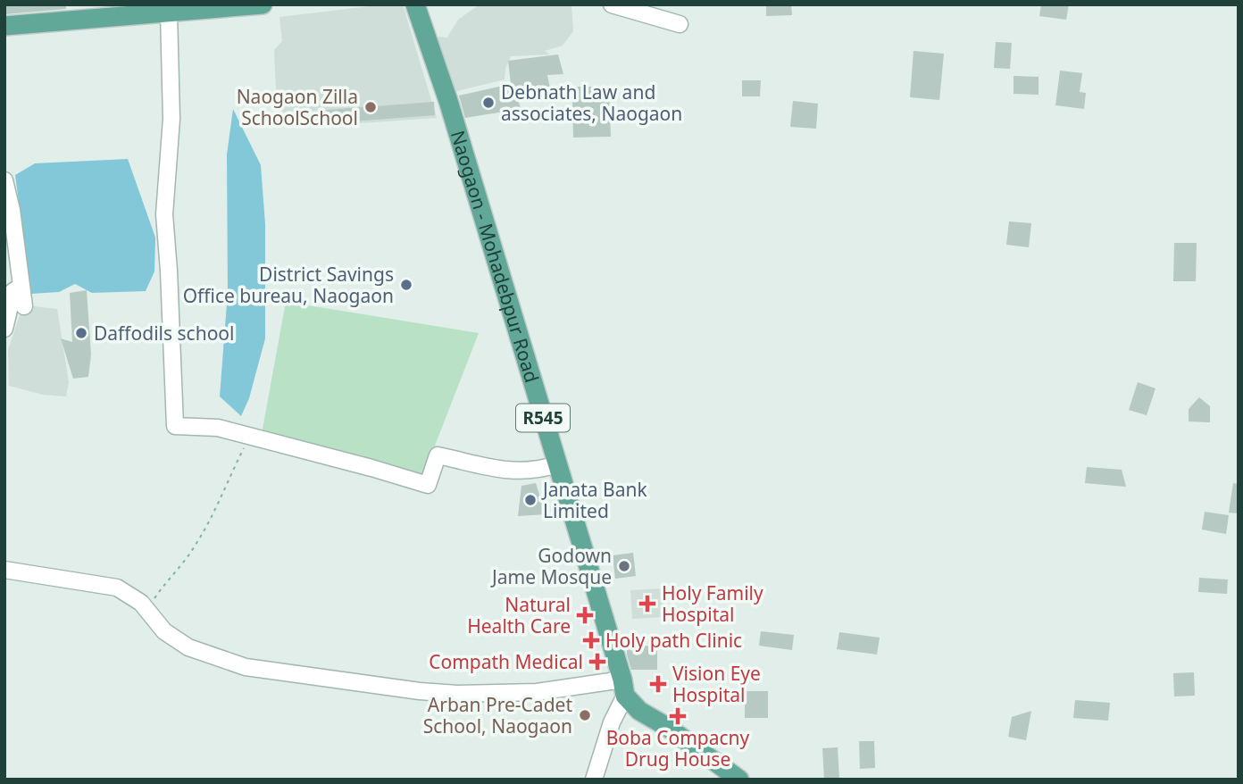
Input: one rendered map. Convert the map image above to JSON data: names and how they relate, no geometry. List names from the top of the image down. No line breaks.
{"streets":{"main road":["Naogaon - Mohadebpur Road","R545"]},"places":{"other":["Debnath Law and associates, Naogaon","Naogaon Zilla SchoolSchool","District Savings Office bureau, Naogaon","Daffodils school","Janata Bank Limited","Godown Jame Mosque","Arban Pre-Cadet School, Naogaon"],"health":["Holy Family Hospital","Natural Health Care","Holy path Clinic","Compath Medical","Vision Eye Hospital","Boba Compacny Drug House"]}}
